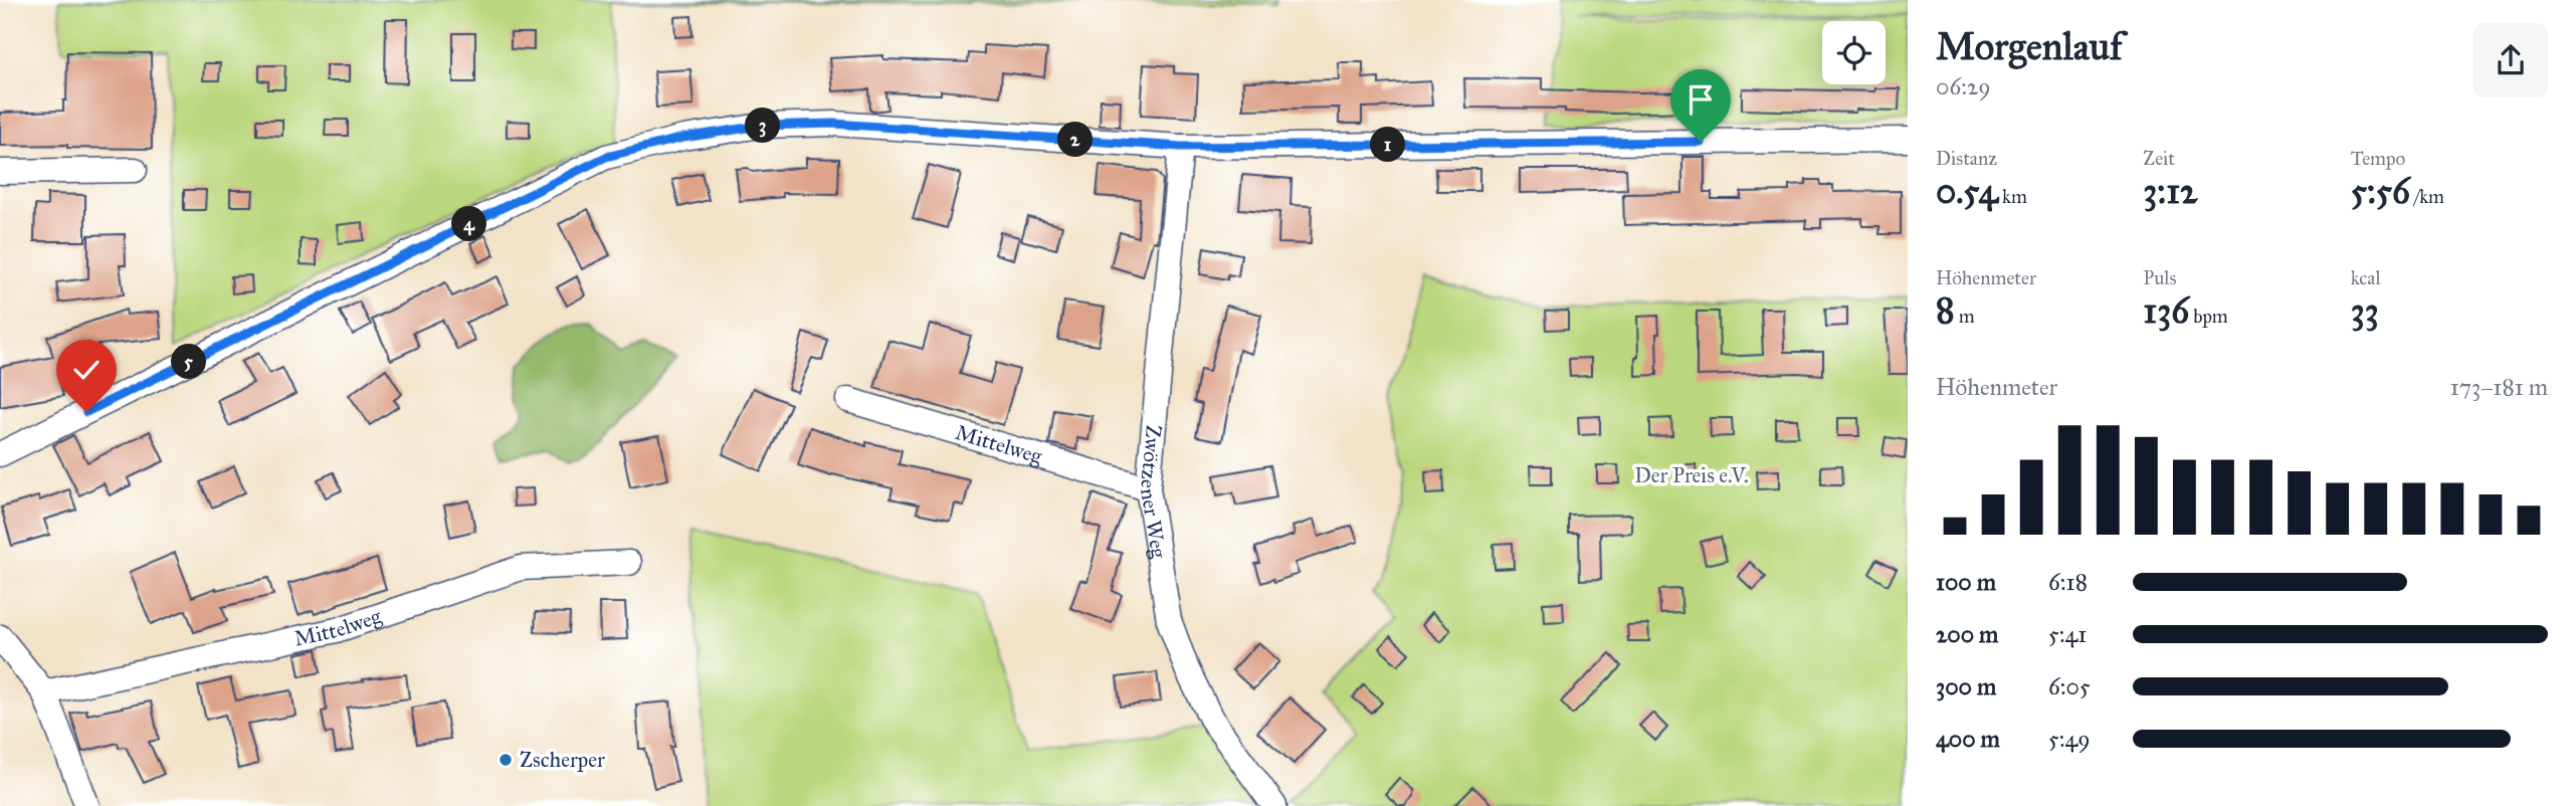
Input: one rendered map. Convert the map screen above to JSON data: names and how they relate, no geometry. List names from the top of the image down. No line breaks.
{"streets":{"street":["Mittelweg","Zwötzener Weg"]},"crossings":[["Mittelweg","Zwötzener Weg"]],"parks":["Der Preis e.V."],"places":["Zscherper"],"page":{"heading":["Morgenlauf","06:29"],"pins":["3","2","1","4","5"],"stats":[["Distanz","0.54 km"],["Zeit","3:12"],["Tempo","5:56 /km"],["Höhenmeter","8 m"],["Puls","136 bpm"],["kcal","33"]],"chart":["Höhenmeter","173–181 m"],"list":[{"name":"100 m","note":"6:18"},{"name":"200 m","note":"5:41"},{"name":"300 m","note":"6:05"},{"name":"400 m","note":"5:49"}]}}
